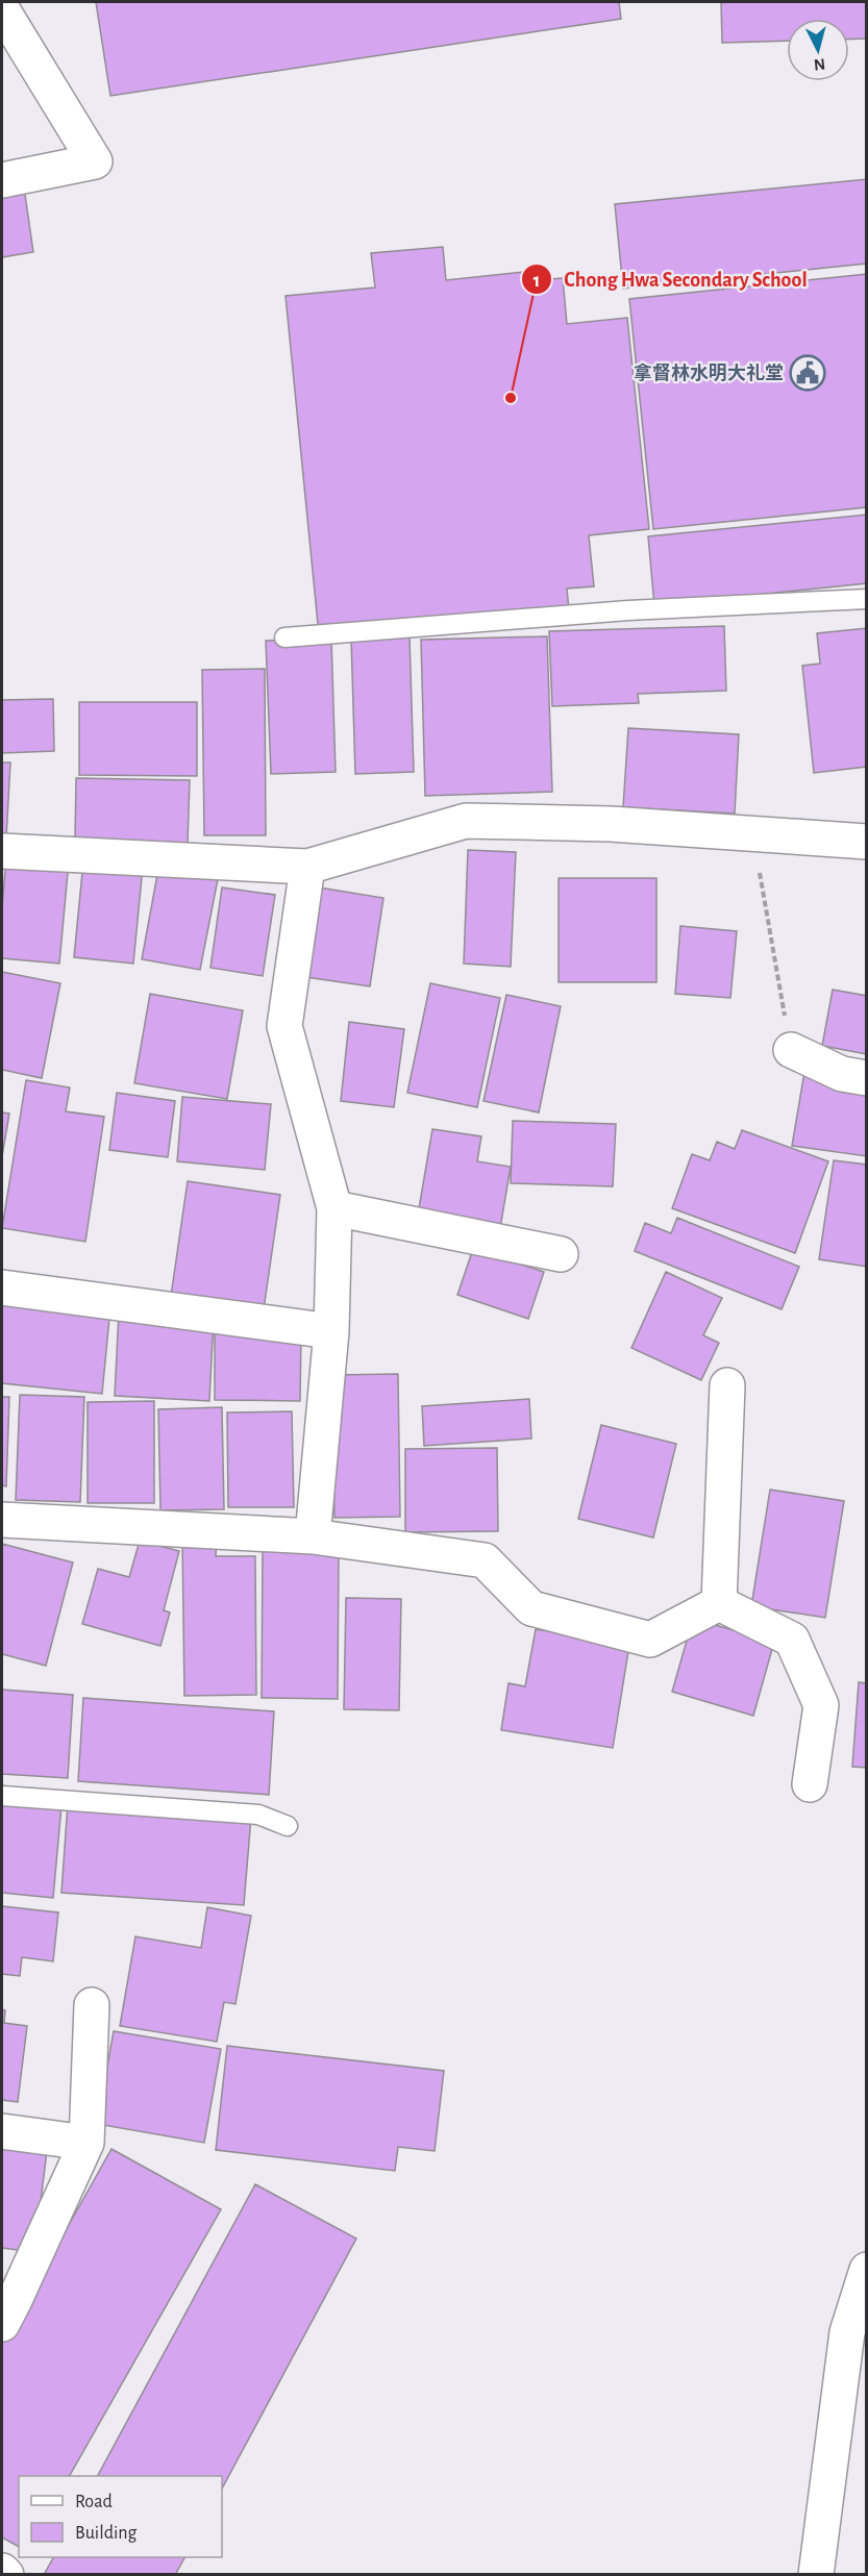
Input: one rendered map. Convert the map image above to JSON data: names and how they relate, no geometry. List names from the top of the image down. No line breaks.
{"places":{"public building":["拿督林水明大礼堂"],"other":["Chong Hwa Secondary School"]},"legend":["Road","Building"],"north":"bottom"}
